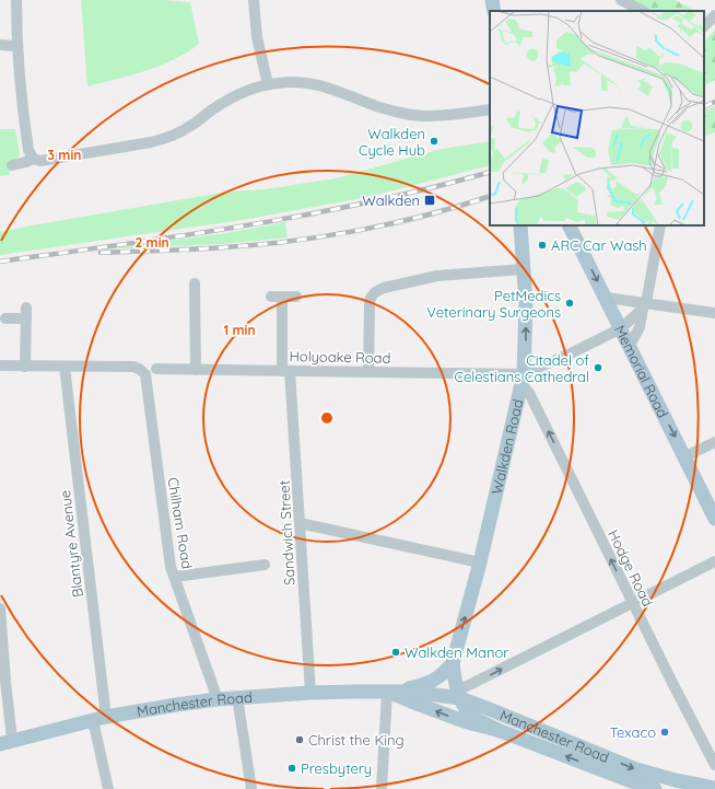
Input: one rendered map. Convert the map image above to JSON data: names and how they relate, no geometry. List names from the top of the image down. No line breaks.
{"streets":{"main road":["Memorial Road","Walkden Road","Manchester Road"],"street":["Holyoake Road","Chilham Road","Sandwich Street","Blantyre Avenue","Hodge Road"]},"crossings":[["Holyoake Road","Walkden Road"],["Holyoake Road","Sandwich Street"],["Holyoake Road","Hodge Road"],["Walkden Road","Hodge Road"],["Walkden Road","Manchester Road"],["Chilham Road","Blantyre Avenue"],["Chilham Road","Manchester Road"],["Sandwich Street","Manchester Road"],["Blantyre Avenue","Manchester Road"]],"one_way":["Memorial Road","Walkden Road","Hodge Road"],"places":{"other":["Walkden Cycle Hub","ARC Car Wash","PetMedics Veterinary Surgeons","Citadel of Celestians Cathedral","Walkden Manor","Texaco","Christ the King","Presbytery"],"transit":["Walkden"]},"rings":["3 min","2 min","1 min"]}
